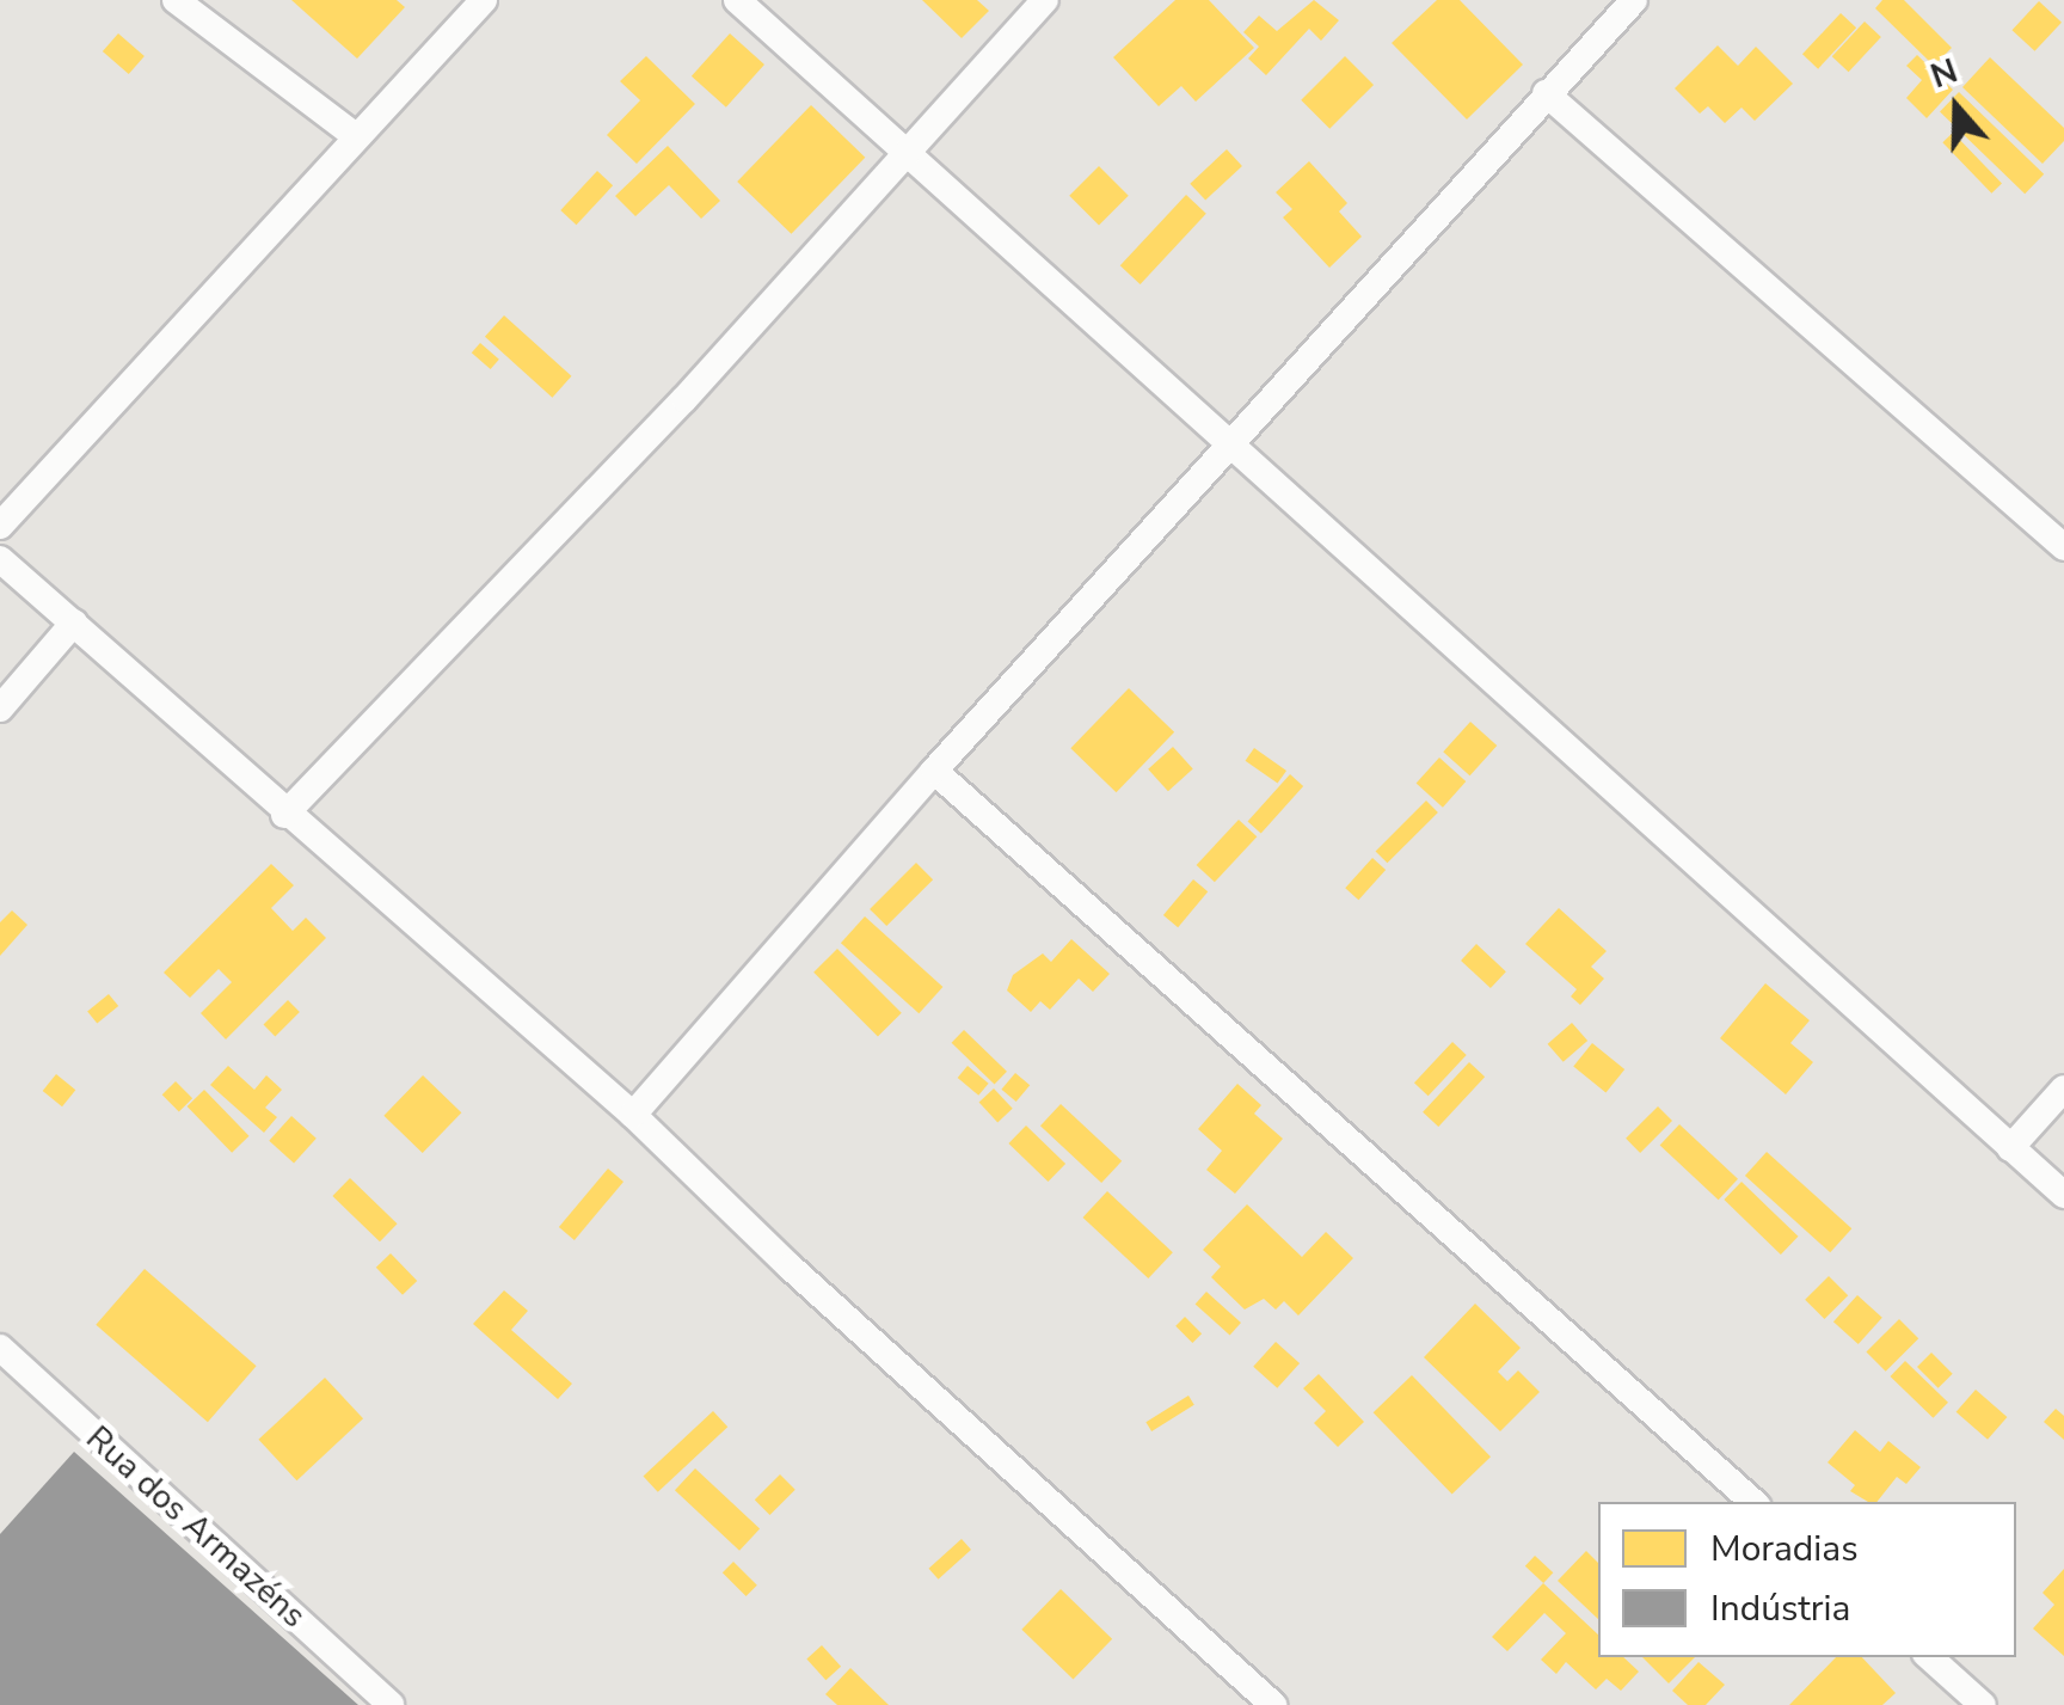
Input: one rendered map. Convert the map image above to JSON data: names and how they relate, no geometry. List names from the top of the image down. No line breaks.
{"streets":{"street":["Rua dos Armazéns"]},"legend":["Moradias","Indústria"],"north":"top"}
